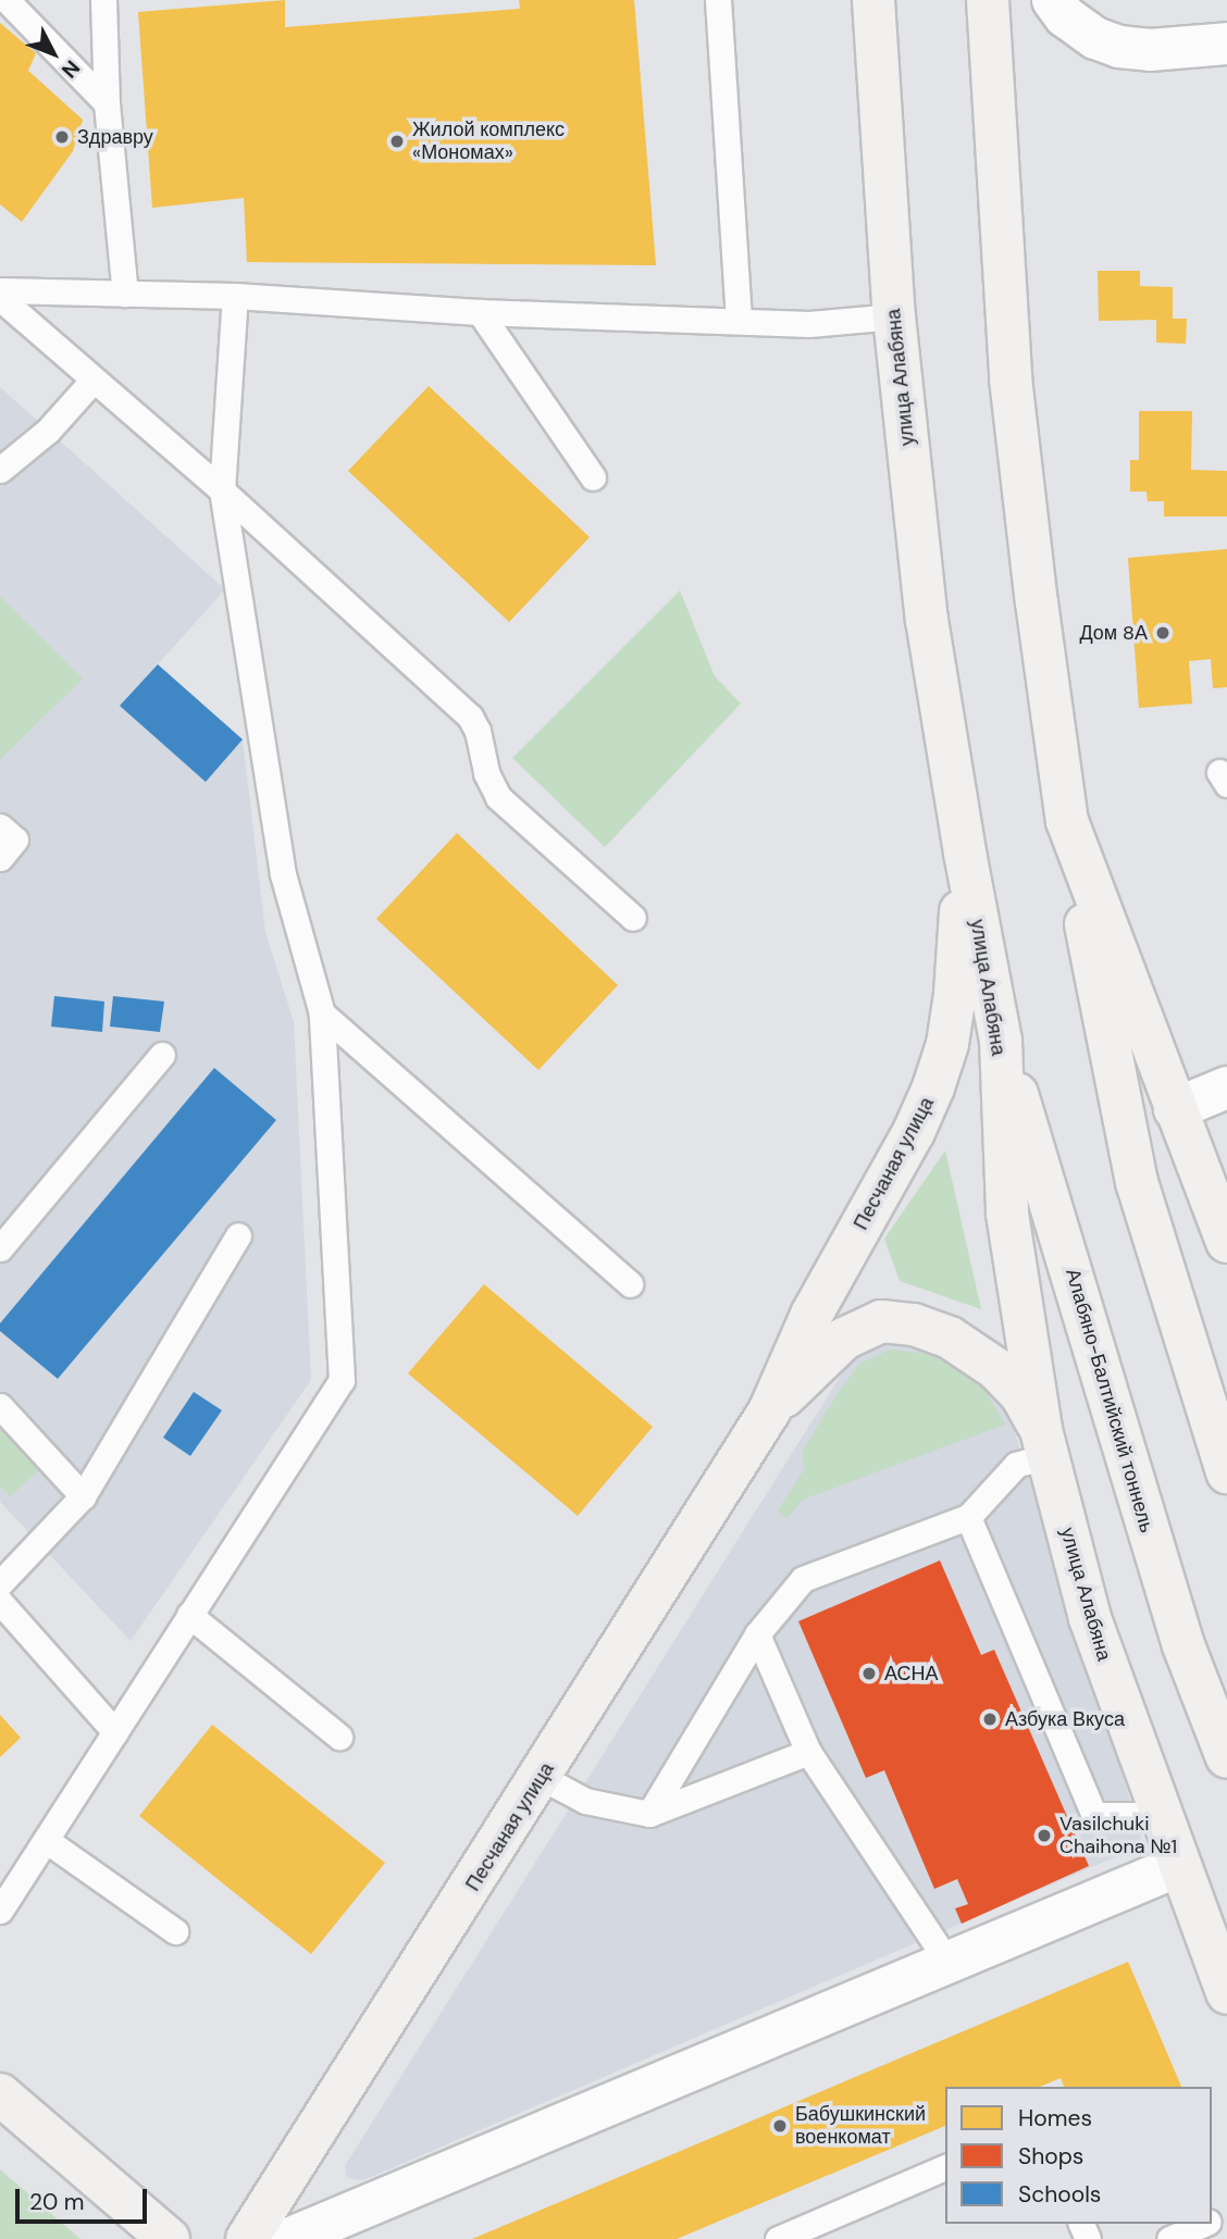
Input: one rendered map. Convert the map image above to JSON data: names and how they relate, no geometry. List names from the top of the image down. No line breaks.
{"streets":{"main road":["улица Алабяна","Песчаная улица","Алабяно-Балтийский тоннель"]},"crossings":[["улица Алабяна","Песчаная улица"],["улица Алабяна","Алабяно-Балтийский тоннель"]],"places":["Здравру","Жилой комплекс «Мономах»","Дом 8А","АСНА","Азбука Вкуса","Vasilchuki Chaihona №1","Бабушкинский военкомат"],"legend":["Homes","Shops","Schools"],"scale_bar":"20 m","north":"bottom right"}
